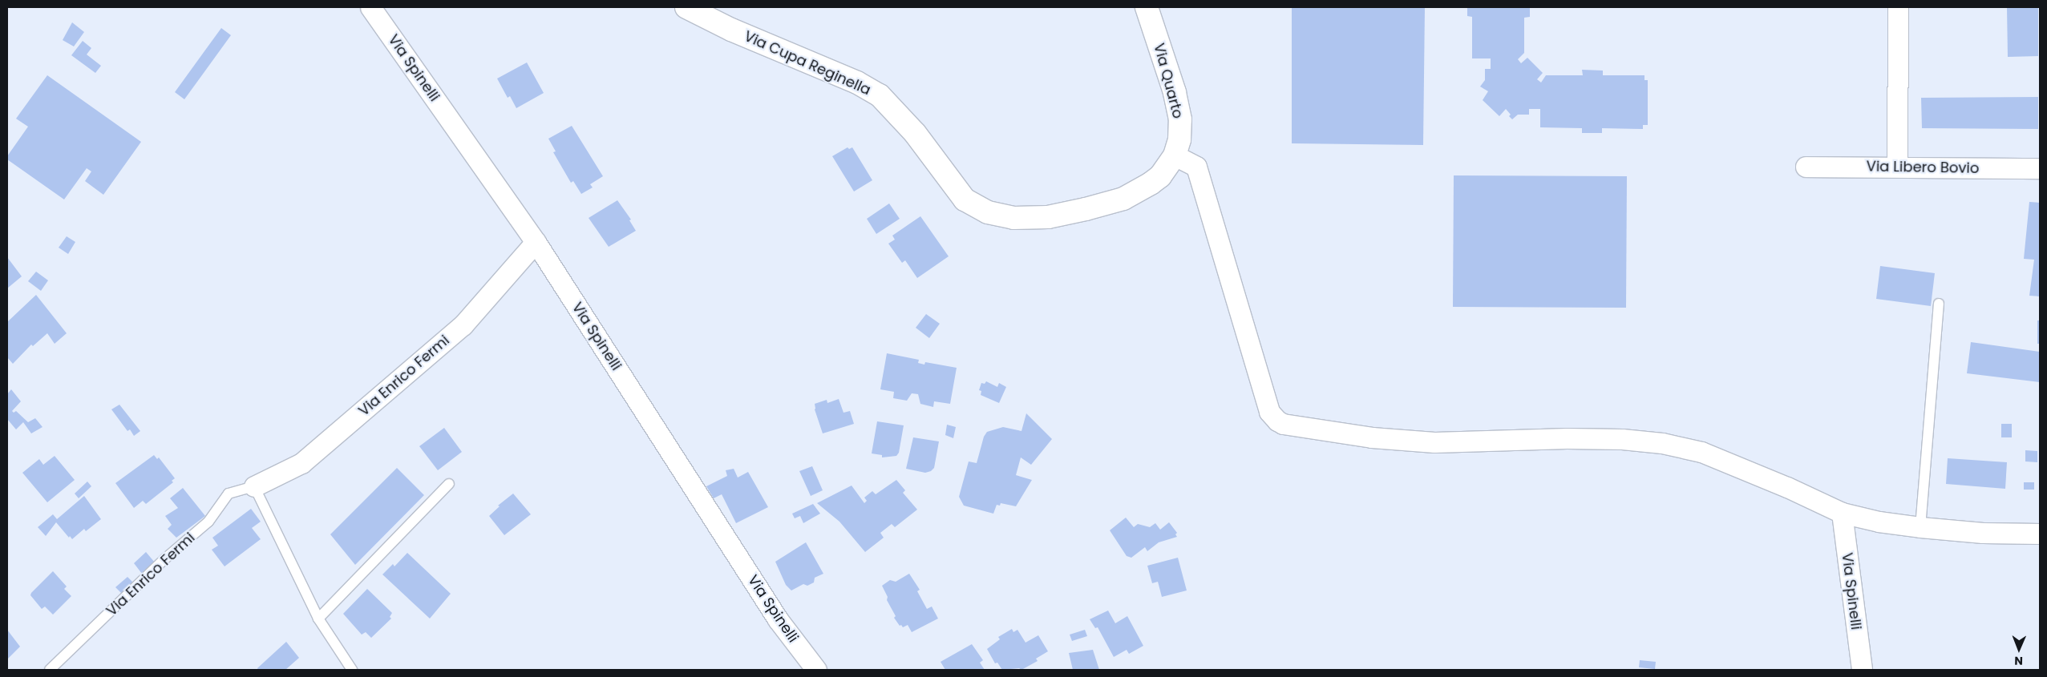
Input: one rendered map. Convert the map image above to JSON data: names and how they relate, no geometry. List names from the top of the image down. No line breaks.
{"streets":{"street":["Via Cupa Reginella","Via Spinelli","Via Quarto","Via Libero Bovio","Via Enrico Fermi"]},"crossings":[["Via Cupa Reginella","Via Quarto"],["Via Spinelli","Via Enrico Fermi"]],"north":"bottom"}
